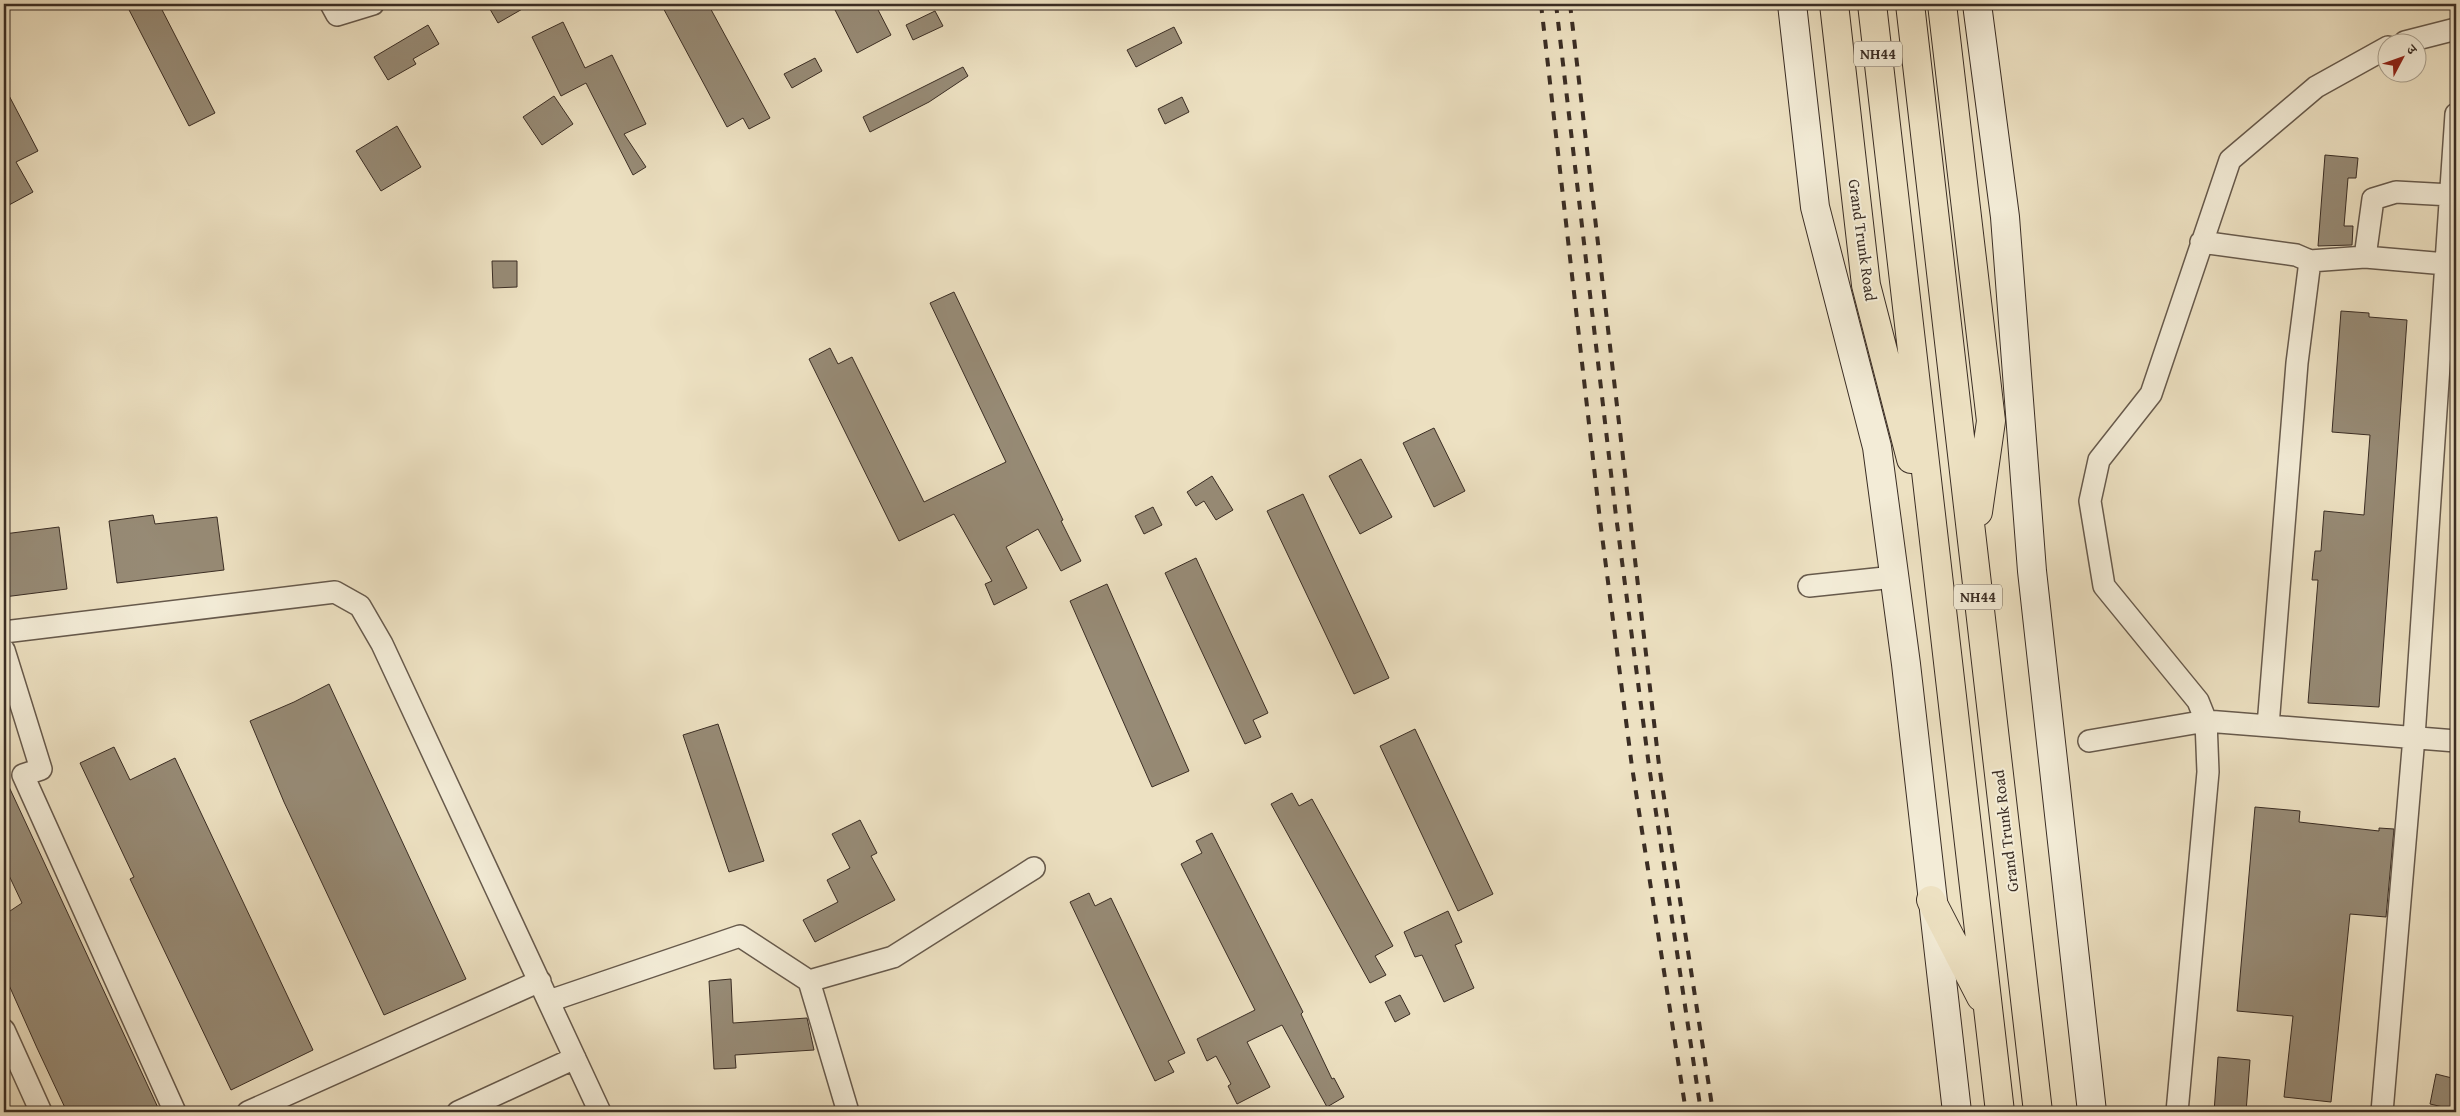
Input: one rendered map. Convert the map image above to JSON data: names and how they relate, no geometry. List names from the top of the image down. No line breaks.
{"streets":{"highway":["NH44","Grand Trunk Road"]},"north":"top right"}
